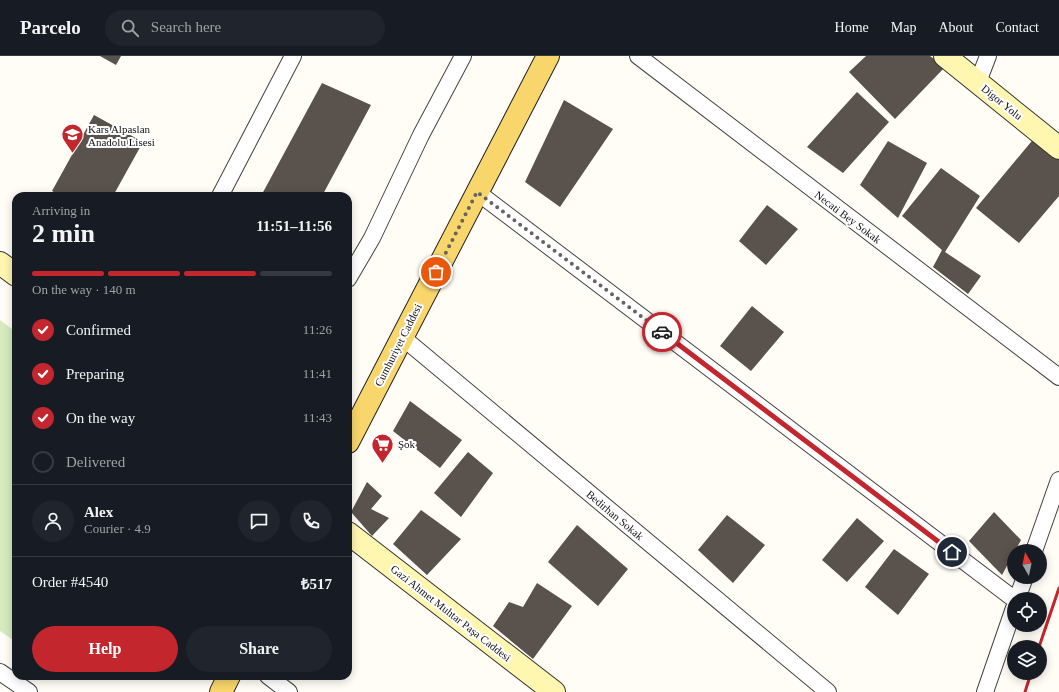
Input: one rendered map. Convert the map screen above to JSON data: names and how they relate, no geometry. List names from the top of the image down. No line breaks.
{"streets":{"main road":["Cumhuriyet Caddesi"],"street":["Digor Yolu","Necati Bey Sokak","Bedirhan Sokak","Gazi Ahmet Muhtar Paşa Caddesi"]},"crossings":[["Cumhuriyet Caddesi","Bedirhan Sokak"]],"places":{"school or university":["Kars Alpaslan Anadolu Lisesi"],"supermarket":["Şok"]},"north":"top","page":{"header":"Parcelo","search":"Search here","nav":["Home","Map","About","Contact"],"heading":["2 min","Arriving in","11:51–11:56"],"panel":["Alex","Courier · 4.9","Order #4540","₺517"],"bar":"On the way · 140 m","list":[["Confirmed","11:26"],["Preparing","11:41"],["On the way","11:43"],"Delivered"],"buttons":["Help","Share"]}}
